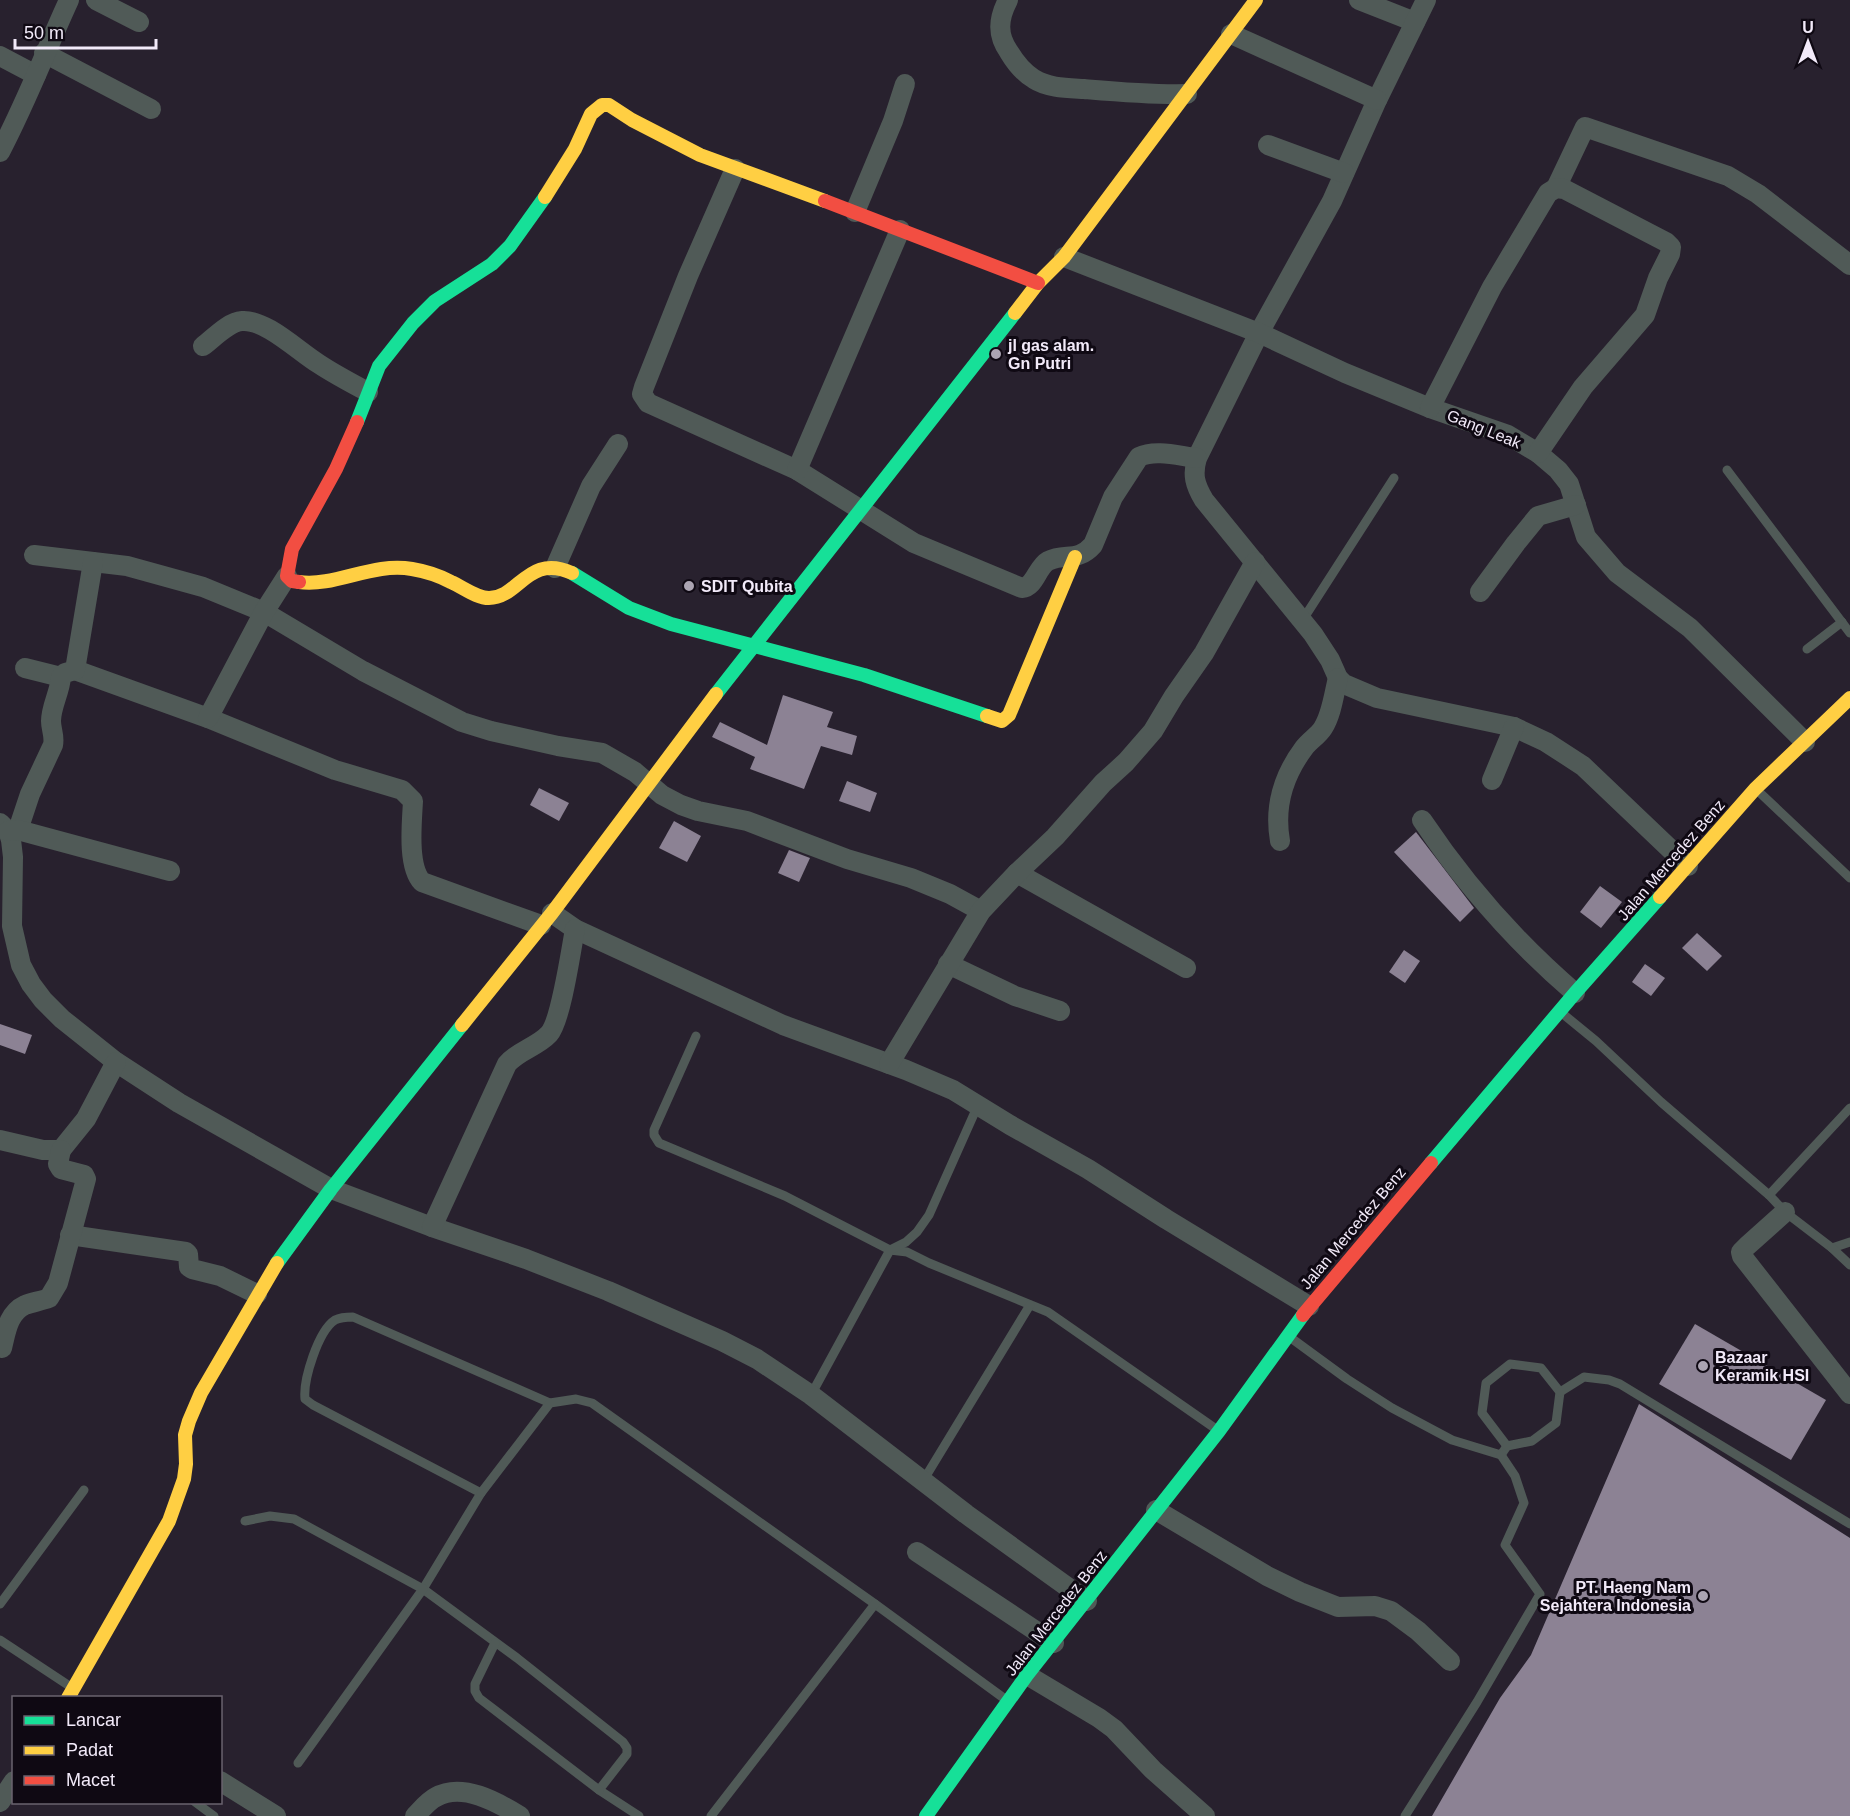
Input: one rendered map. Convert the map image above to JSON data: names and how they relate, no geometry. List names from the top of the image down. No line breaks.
{"streets":{"street":["Gang Leak","Jalan Mercedez Benz"]},"crossings":[["Gang Leak","Jalan Mercedez Benz"]],"places":["jl gas alam. Gn Putri","SDIT Qubita","Bazaar Keramik HSI","PT. Haeng Nam Sejahtera Indonesia"],"legend":["Lancar","Padat","Macet"],"scale_bar":"50 m","north":"top"}
